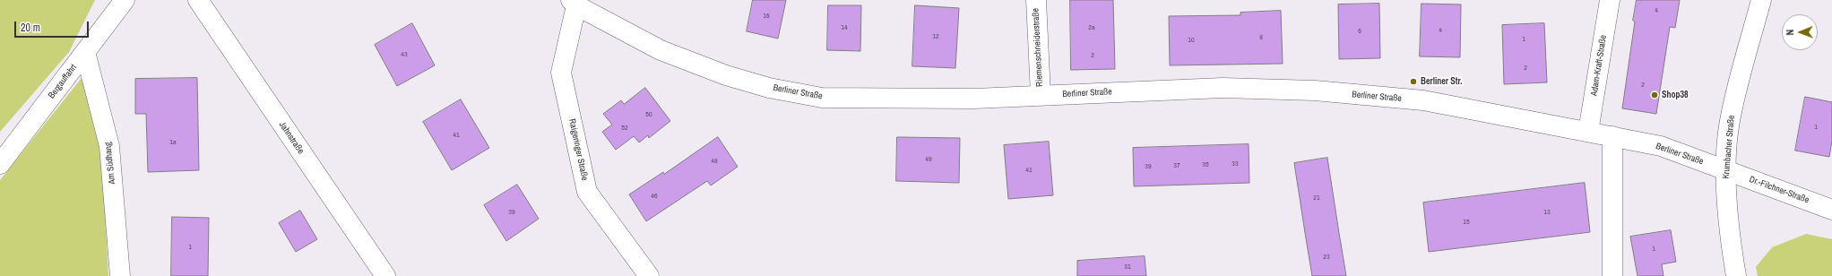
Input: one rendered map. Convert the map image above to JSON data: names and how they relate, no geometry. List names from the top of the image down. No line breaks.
{"streets":{"street":["Riemenschneiderstraße","Adam-Kraft-Straße","Bergauffahrt","Berliner Straße","Jahnstraße","Krumbacher Straße","Raigeringer Straße","Am Südhang","Dr.-Filchner-Straße"]},"crossings":[["Riemenschneiderstraße","Berliner Straße"],["Adam-Kraft-Straße","Berliner Straße"],["Bergauffahrt","Am Südhang"],["Berliner Straße","Krumbacher Straße"],["Berliner Straße","Raigeringer Straße"],["Berliner Straße","Dr.-Filchner-Straße"],["Krumbacher Straße","Dr.-Filchner-Straße"]],"places":["Berliner Str.","Shop38"],"house_numbers":["4","16","14","2a","4","6","12","8","1","10","43","2","2","2","50","1","52","41","1a","49","48","33","35","37","39","41","46","21","39","13","15","1","1","23","31"],"scale_bar":"20 m","north":"left"}
